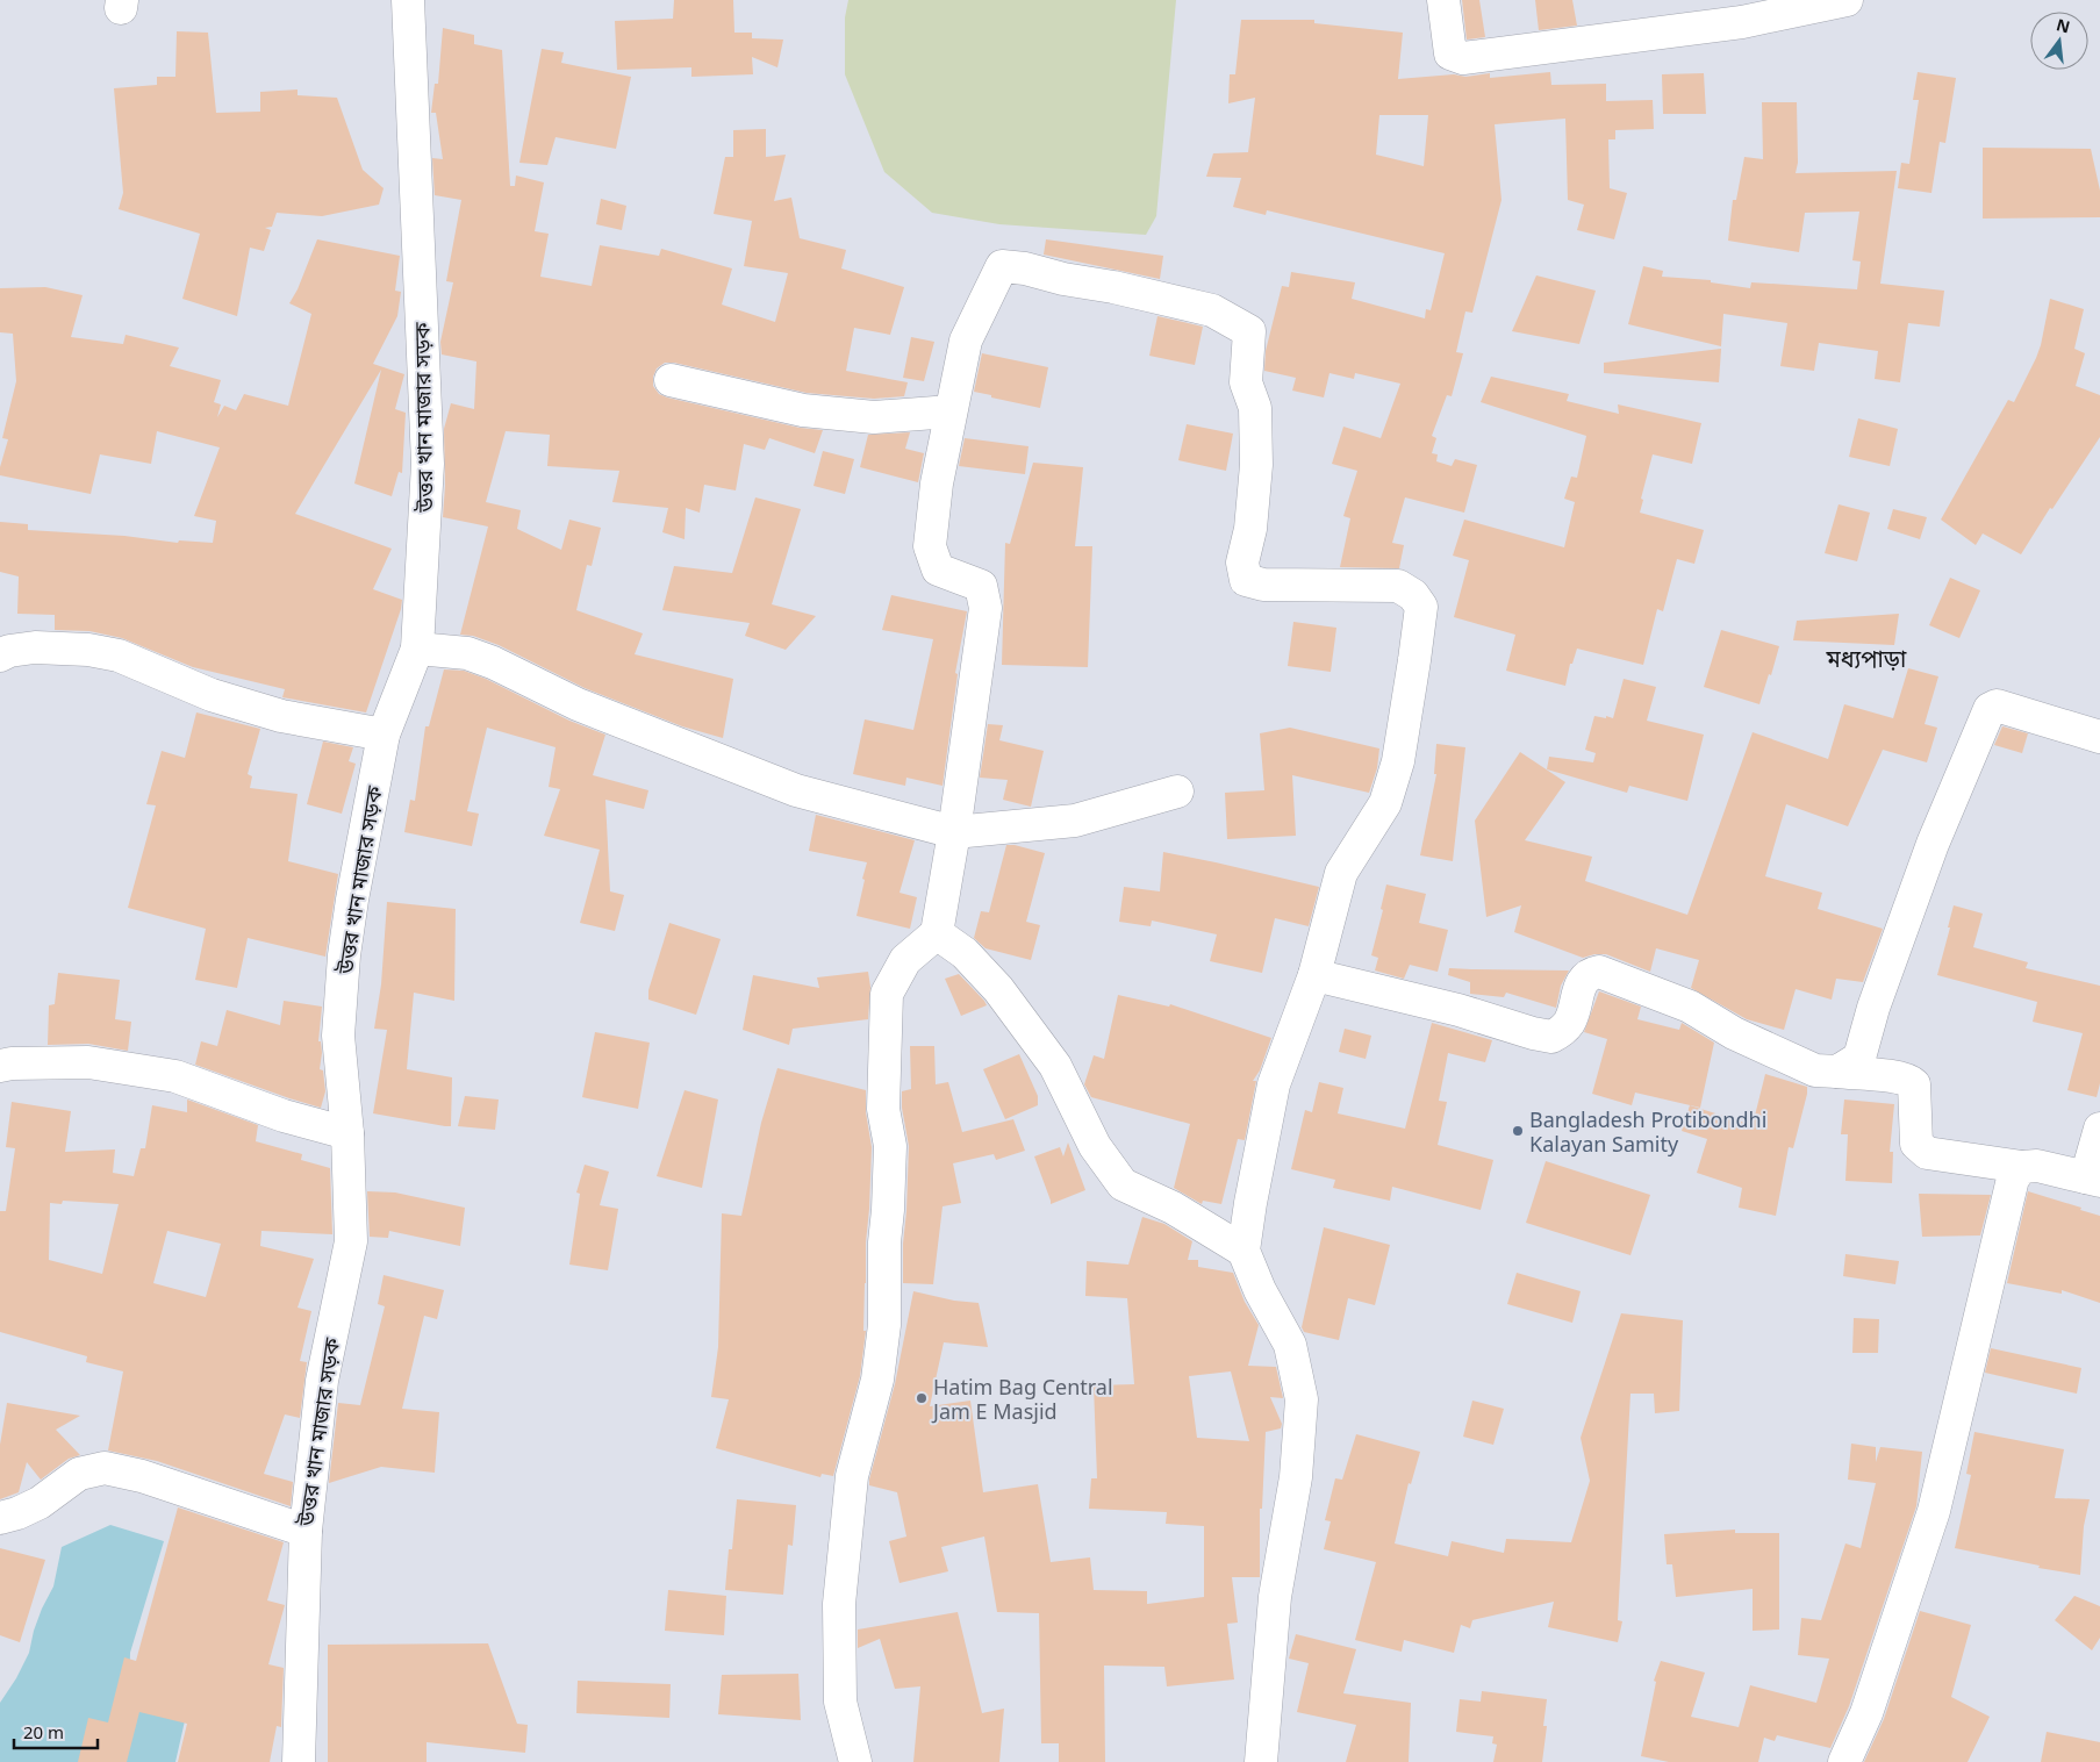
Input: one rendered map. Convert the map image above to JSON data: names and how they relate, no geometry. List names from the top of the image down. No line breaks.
{"streets":{"street":["উত্তর খান মাজার সড়ক"]},"districts":["মধ্যপাড়া"],"places":["Bangladesh Protibondhi Kalayan Samity","Hatim Bag Central Jam E Masjid"],"scale_bar":"20 m","north":"top"}
